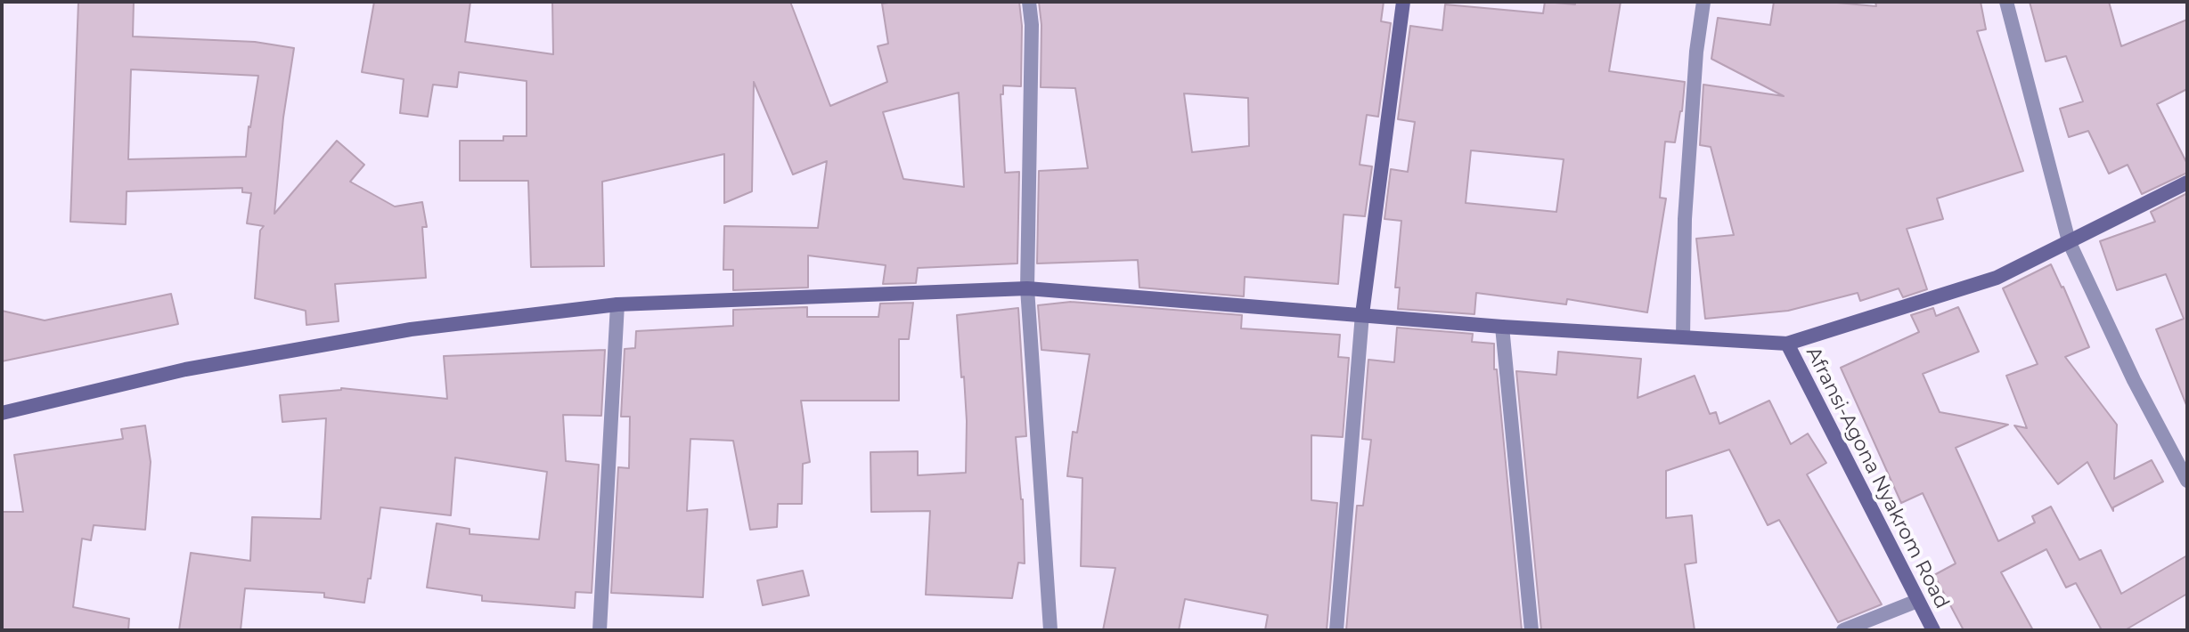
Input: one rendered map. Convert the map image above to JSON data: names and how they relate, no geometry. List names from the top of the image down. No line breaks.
{"streets":{"street":["Afransi-Agona Nyakrom Road"]}}
